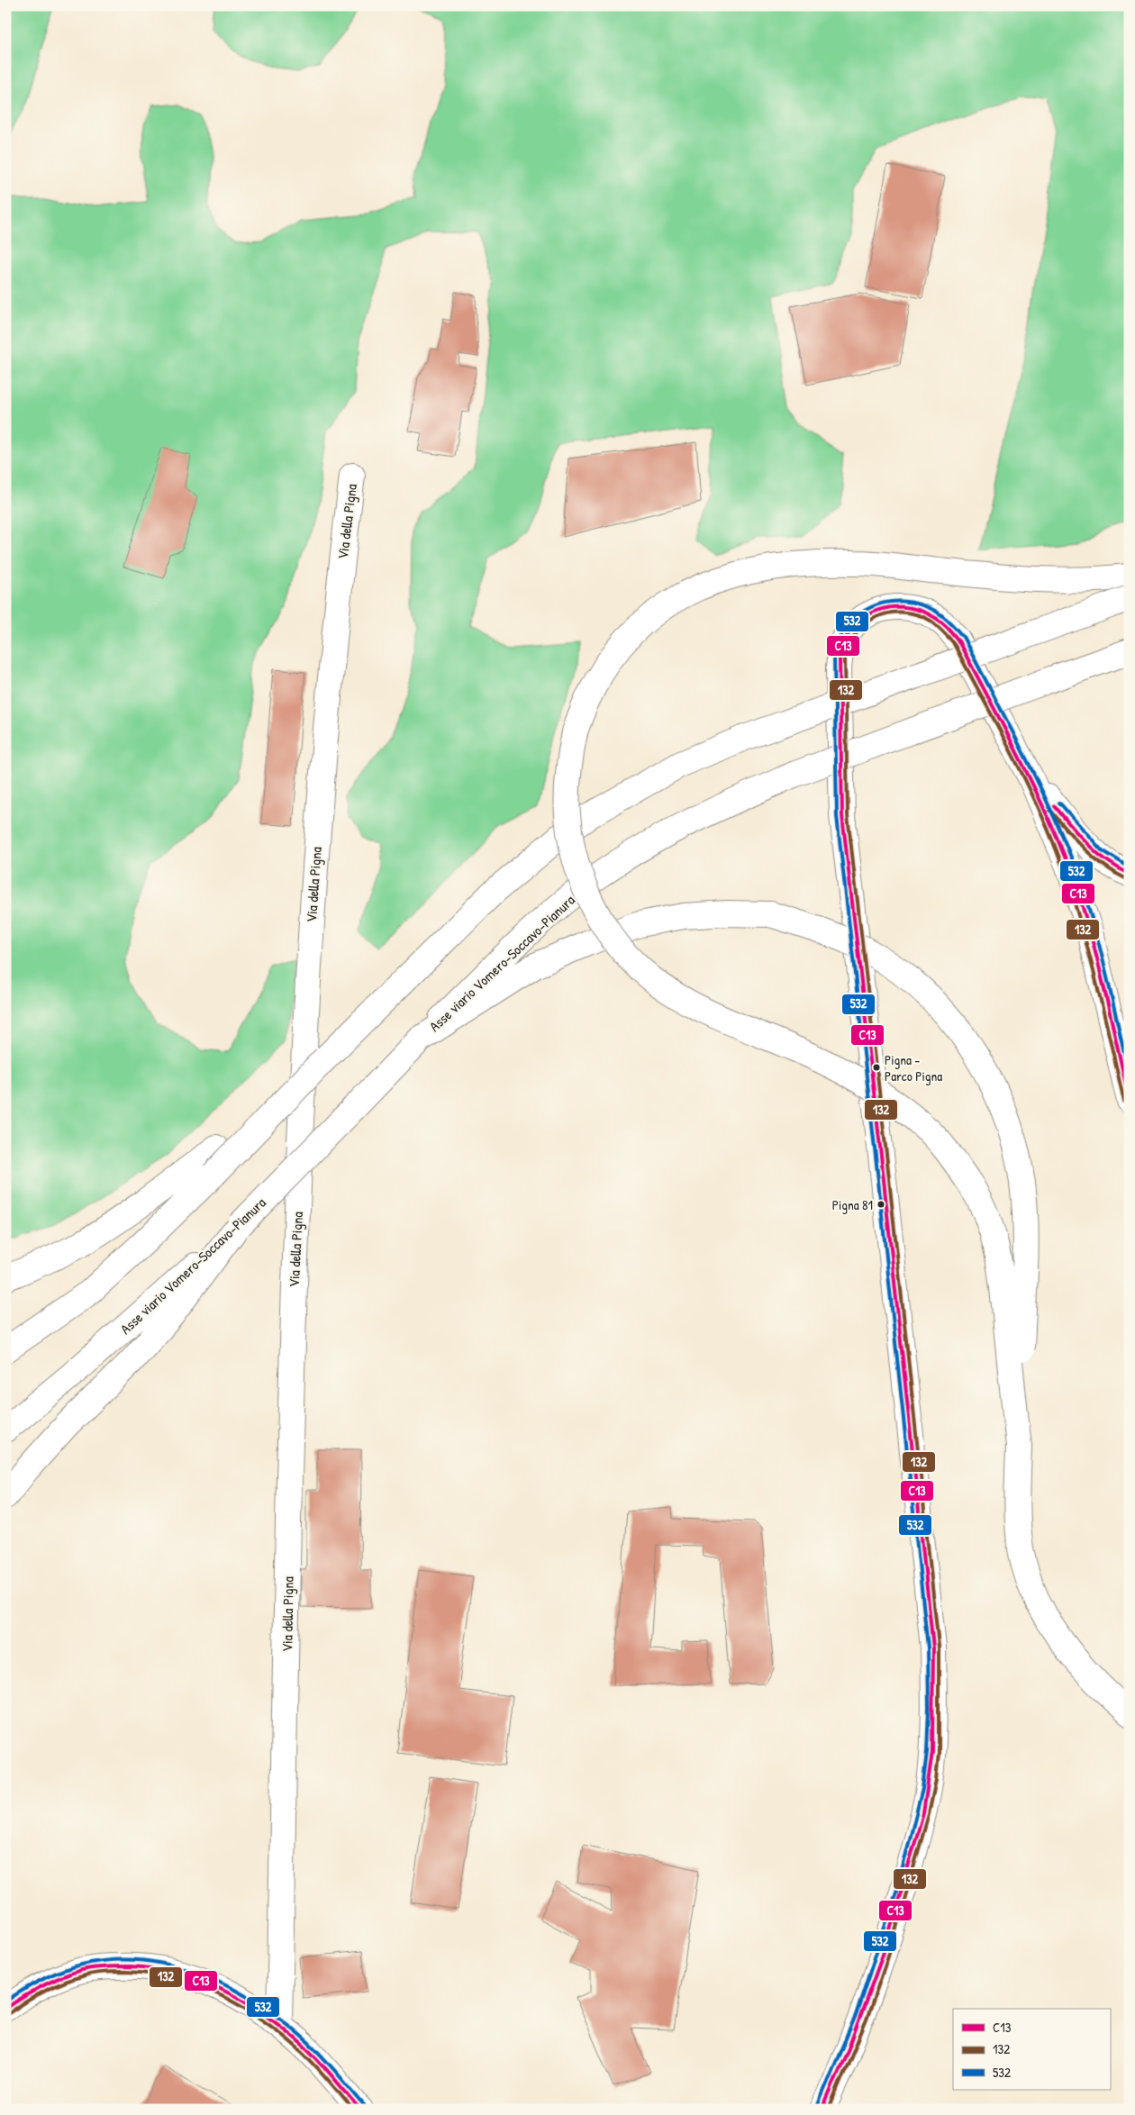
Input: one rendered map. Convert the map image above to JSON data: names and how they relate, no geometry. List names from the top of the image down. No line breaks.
{"streets":{"main road":["Via della Pigna","Asse viario Vomero-Soccavo-Pianura"]},"places":["Pigna - Parco Pigna","Pigna 81"],"lines":["transit line 532","transit line C13","transit line 132"],"legend":["C13","132","532"]}
